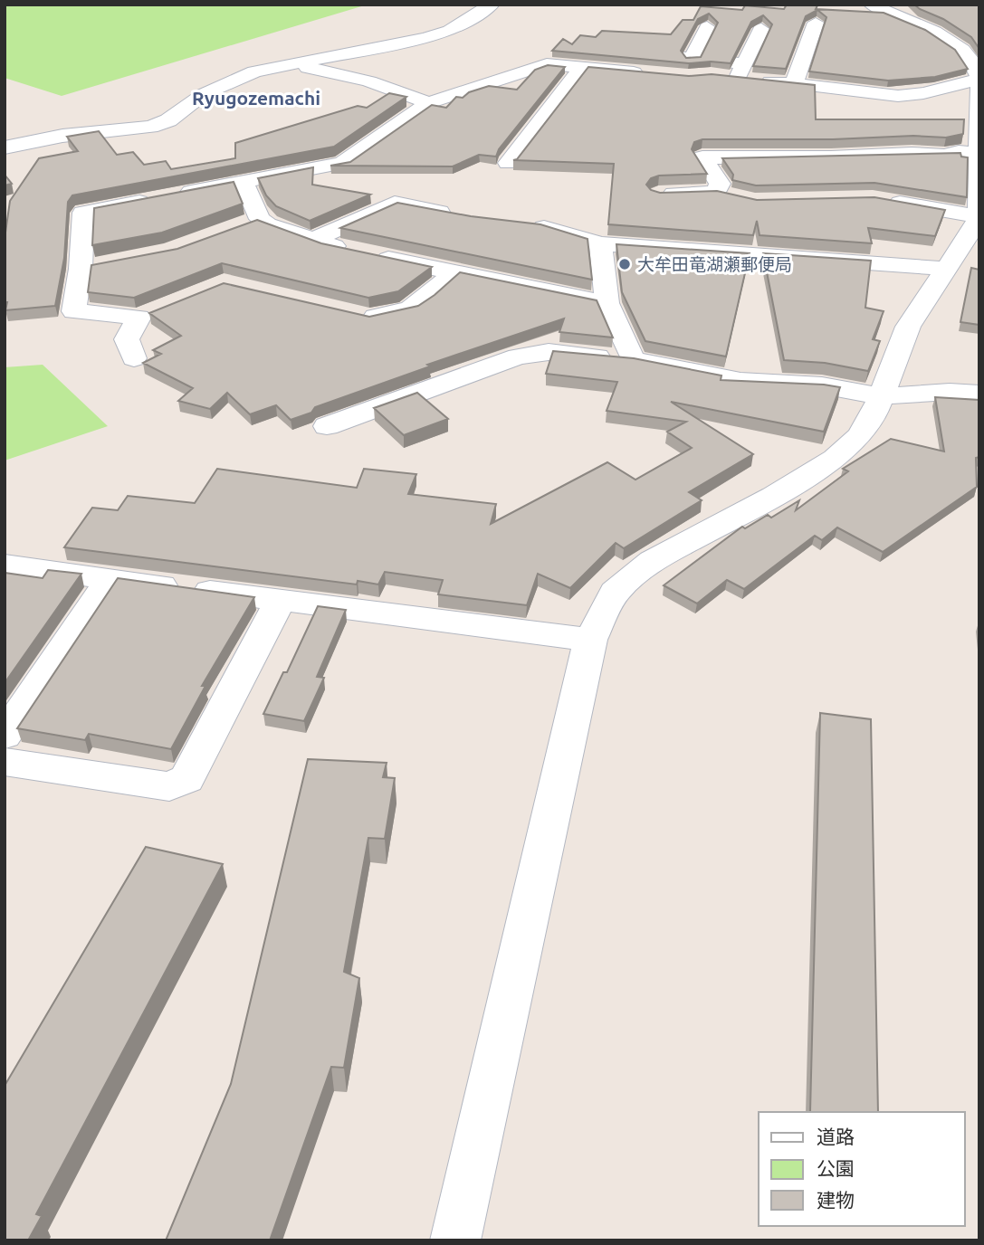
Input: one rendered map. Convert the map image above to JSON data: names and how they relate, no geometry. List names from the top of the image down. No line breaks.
{"districts":["Ryugozemachi"],"places":["大牟田竜湖瀬郵便局"],"legend":["道路","公園","建物"]}
